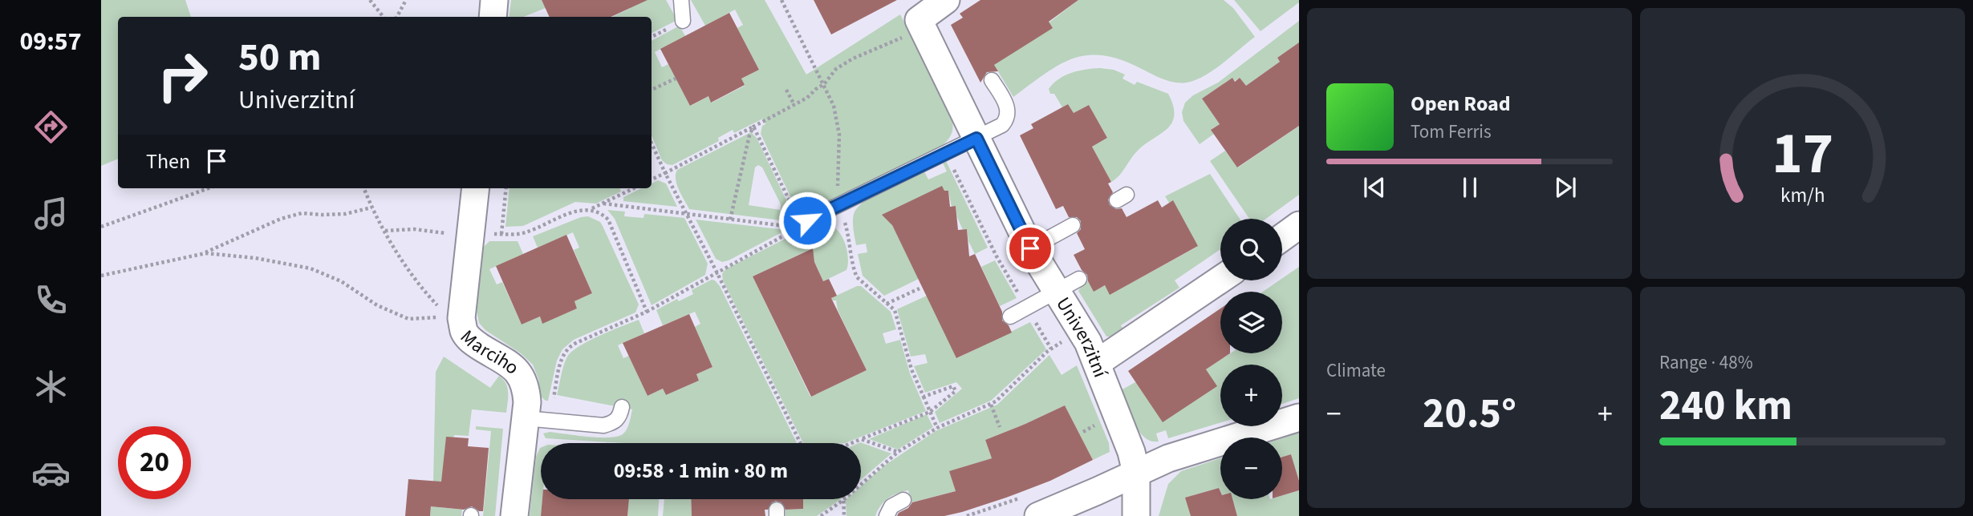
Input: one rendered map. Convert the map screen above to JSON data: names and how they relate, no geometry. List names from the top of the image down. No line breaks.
{"streets":{"street":["Univerzitní","Marciho"]},"page":{"tabs":"09:57","turn":["50 m","Univerzitní"],"song":["Open Road","Tom Ferris"],"then":"Then","map_buttons":["+","−"],"tile":["Climate",["Range · 48%","240 km"]],"heat":["−","20.5°","+"],"limit":"20","trip":"09:58 · 1 min · 80 m","gauge":["17","km/h"]}}
